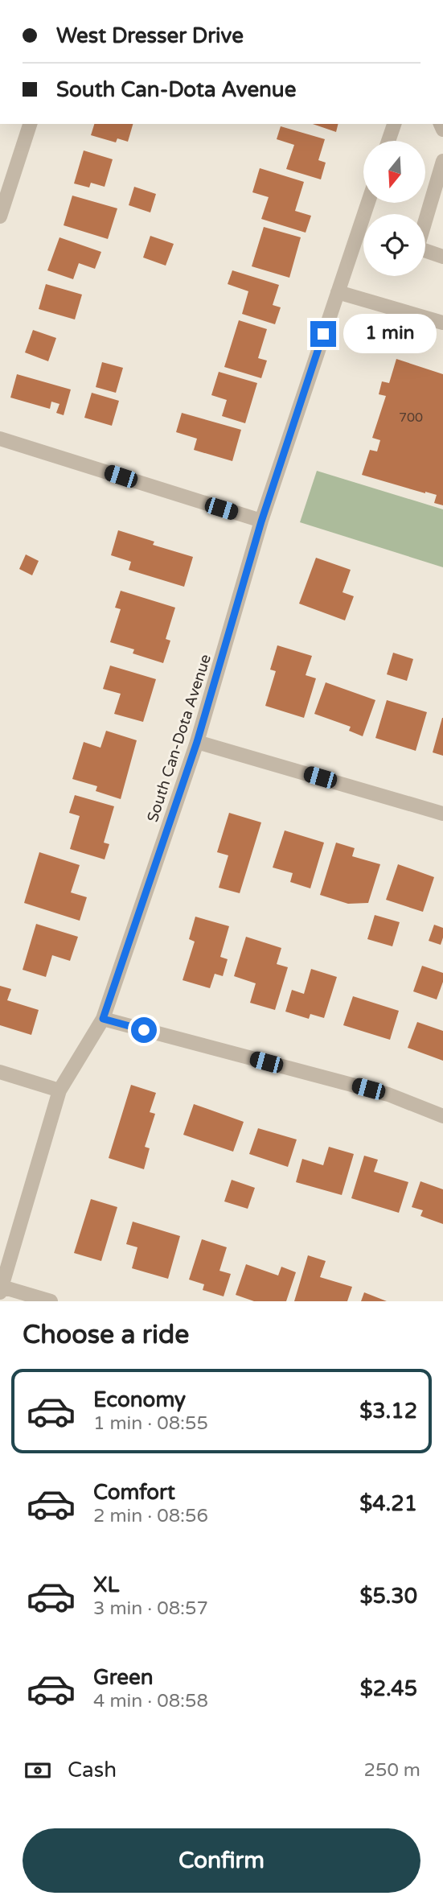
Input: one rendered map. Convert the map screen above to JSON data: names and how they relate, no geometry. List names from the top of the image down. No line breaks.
{"streets":{"street":["South Can-Dota Avenue"]},"house_numbers":["700"],"north":"bottom","page":{"banner":["West Dresser Drive","South Can-Dota Avenue"],"bubble":"1 min","heading":"Choose a ride","list":[{"name":"Economy","note":"1 min · 08:55","value":"$3.12"},{"name":"Comfort","note":"2 min · 08:56","value":"$4.21"},{"name":"XL","note":"3 min · 08:57","value":"$5.30"},{"name":"Green","note":"4 min · 08:58","value":"$2.45"}],"pay":["Cash","250 m"],"buttons":"Confirm"}}
